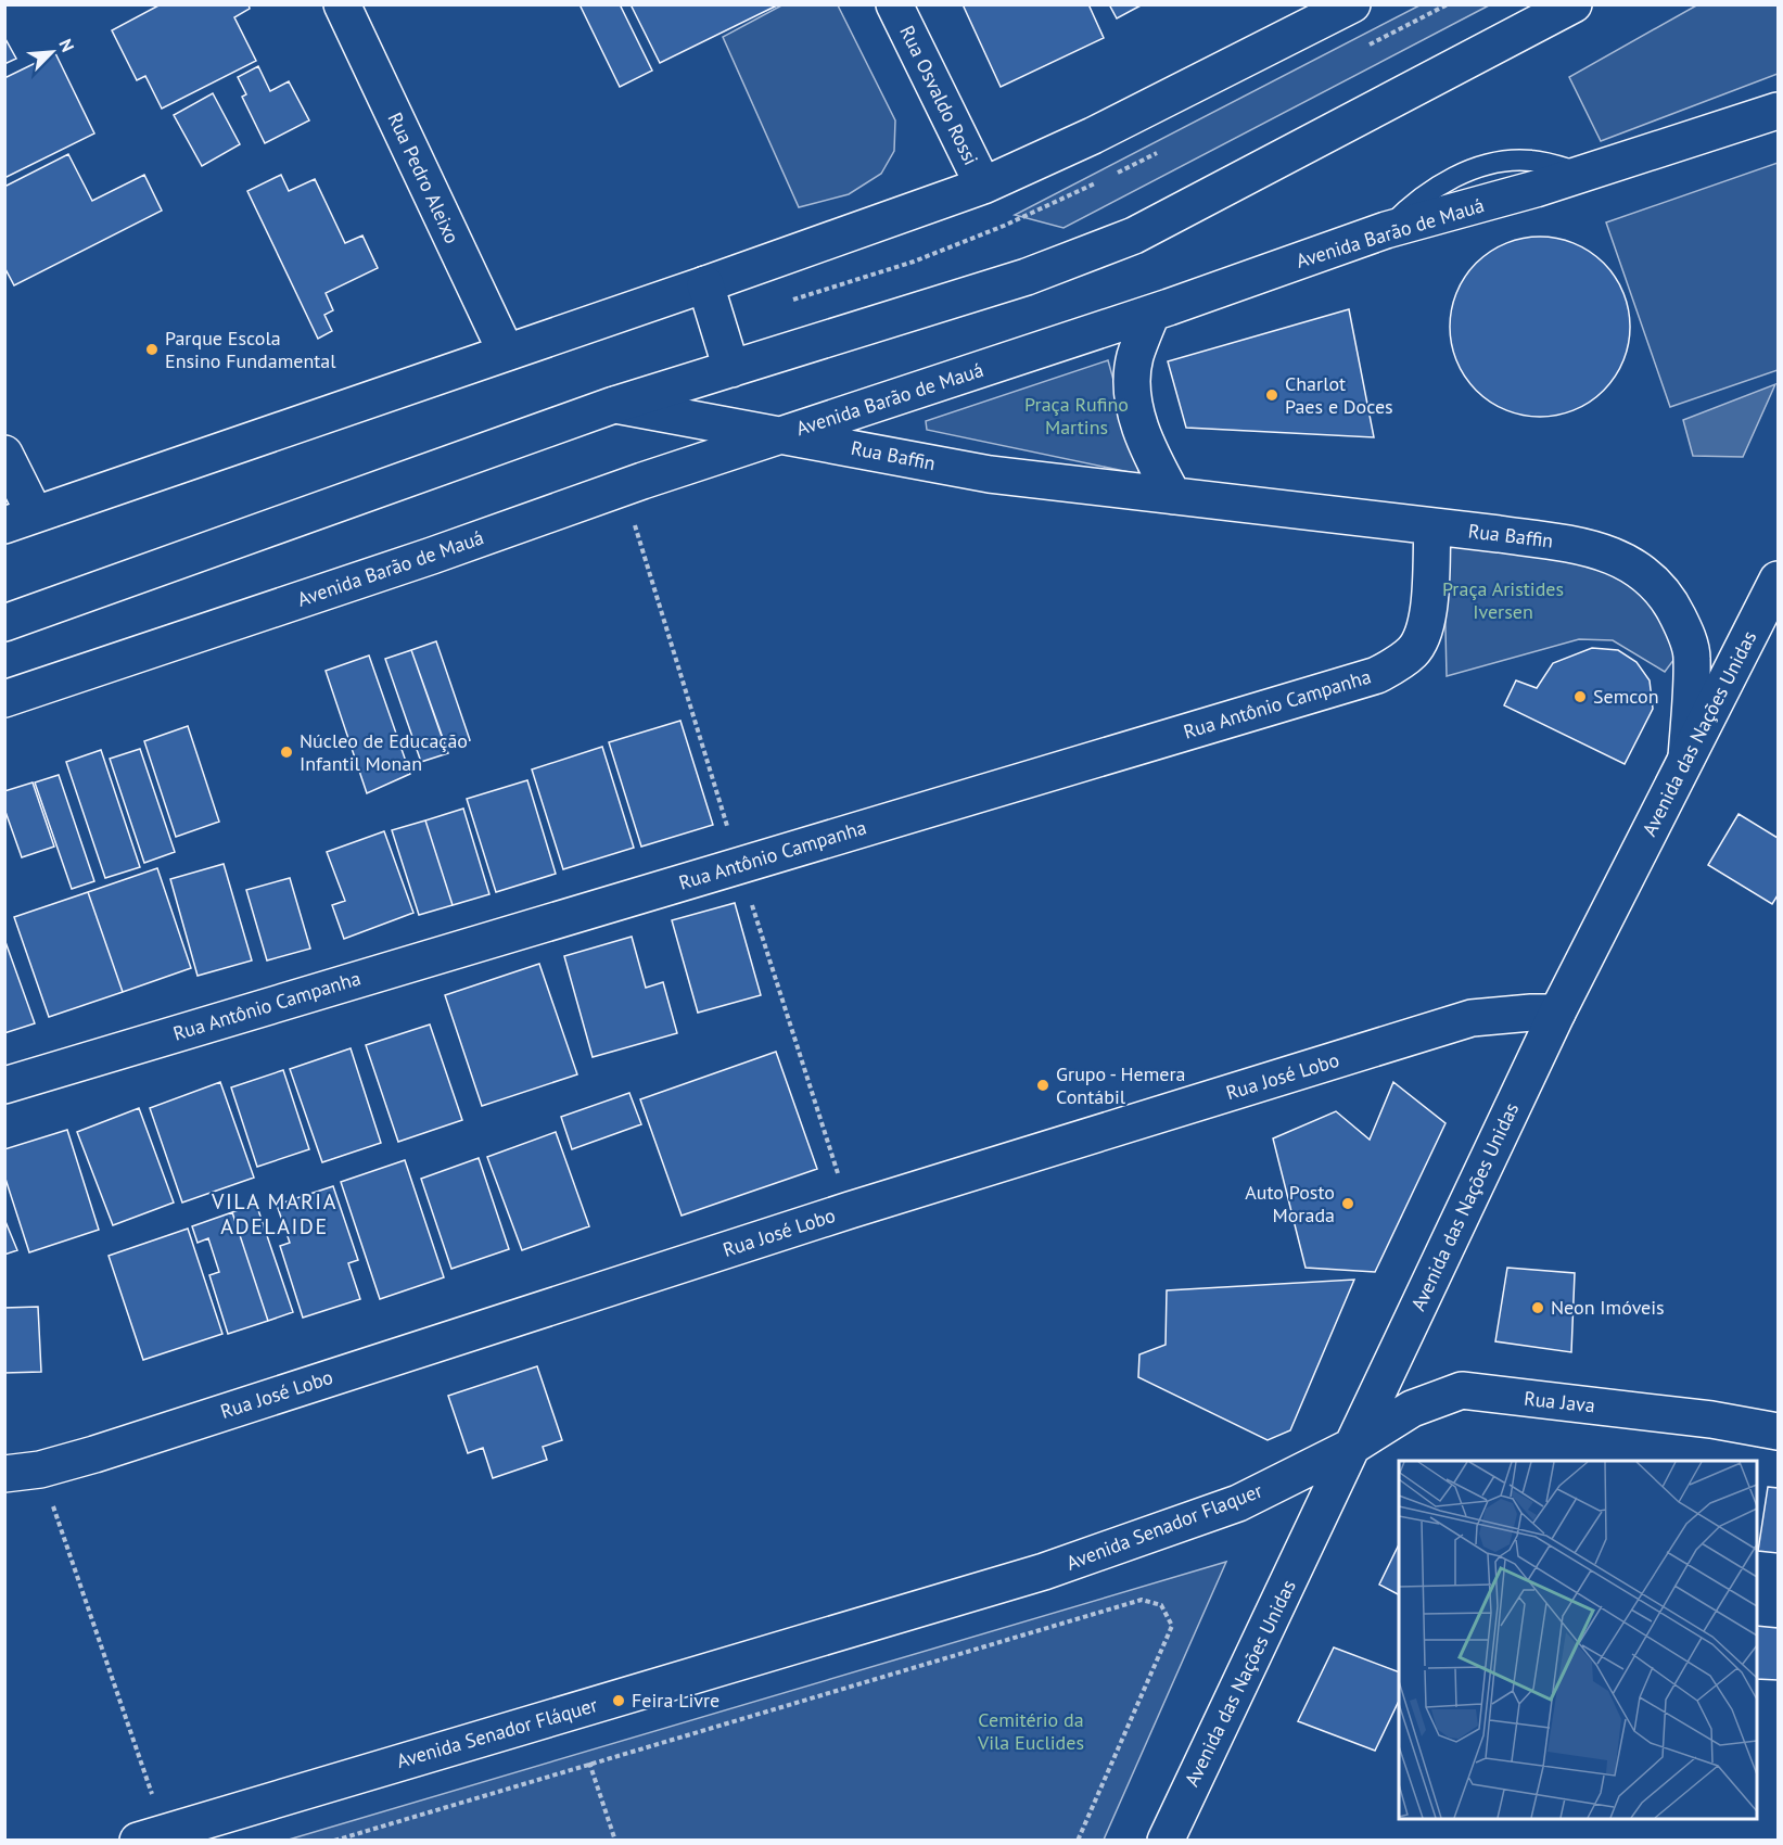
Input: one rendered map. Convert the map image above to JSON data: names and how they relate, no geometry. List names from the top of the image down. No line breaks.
{"streets":{"street":["Rua Osvaldo Rossi","Rua Pedro Aleixo","Avenida Barão de Mauá","Rua Baffin","Rua Antônio Campanha","Avenida das Nações Unidas","Rua José Lobo","Rua Java","Avenida Senador Flaquer","Avenida Senador Fláquer"]},"crossings":[["Avenida Barão de Mauá","Rua Baffin"],["Rua Baffin","Rua Antônio Campanha"],["Rua Baffin","Avenida das Nações Unidas"],["Avenida das Nações Unidas","Rua José Lobo"],["Avenida das Nações Unidas","Rua Java"],["Avenida das Nações Unidas","Avenida Senador Flaquer"],["Rua Java","Avenida Senador Flaquer"],["Avenida Senador Flaquer","Avenida Senador Fláquer"]],"districts":["VILA MARIA ADELAIDE"],"parks":["Praça Rufino Martins","Praça Aristides Iversen","Cemitério da Vila Euclides"],"places":["Parque Escola Ensino Fundamental","Charlot Paes e Doces","Semcon","Núcleo de Educação Infantil Monan","Grupo - Hemera Contábil","Auto Posto Morada","Neon Imóveis","Feira Livre"],"north":"top right"}
